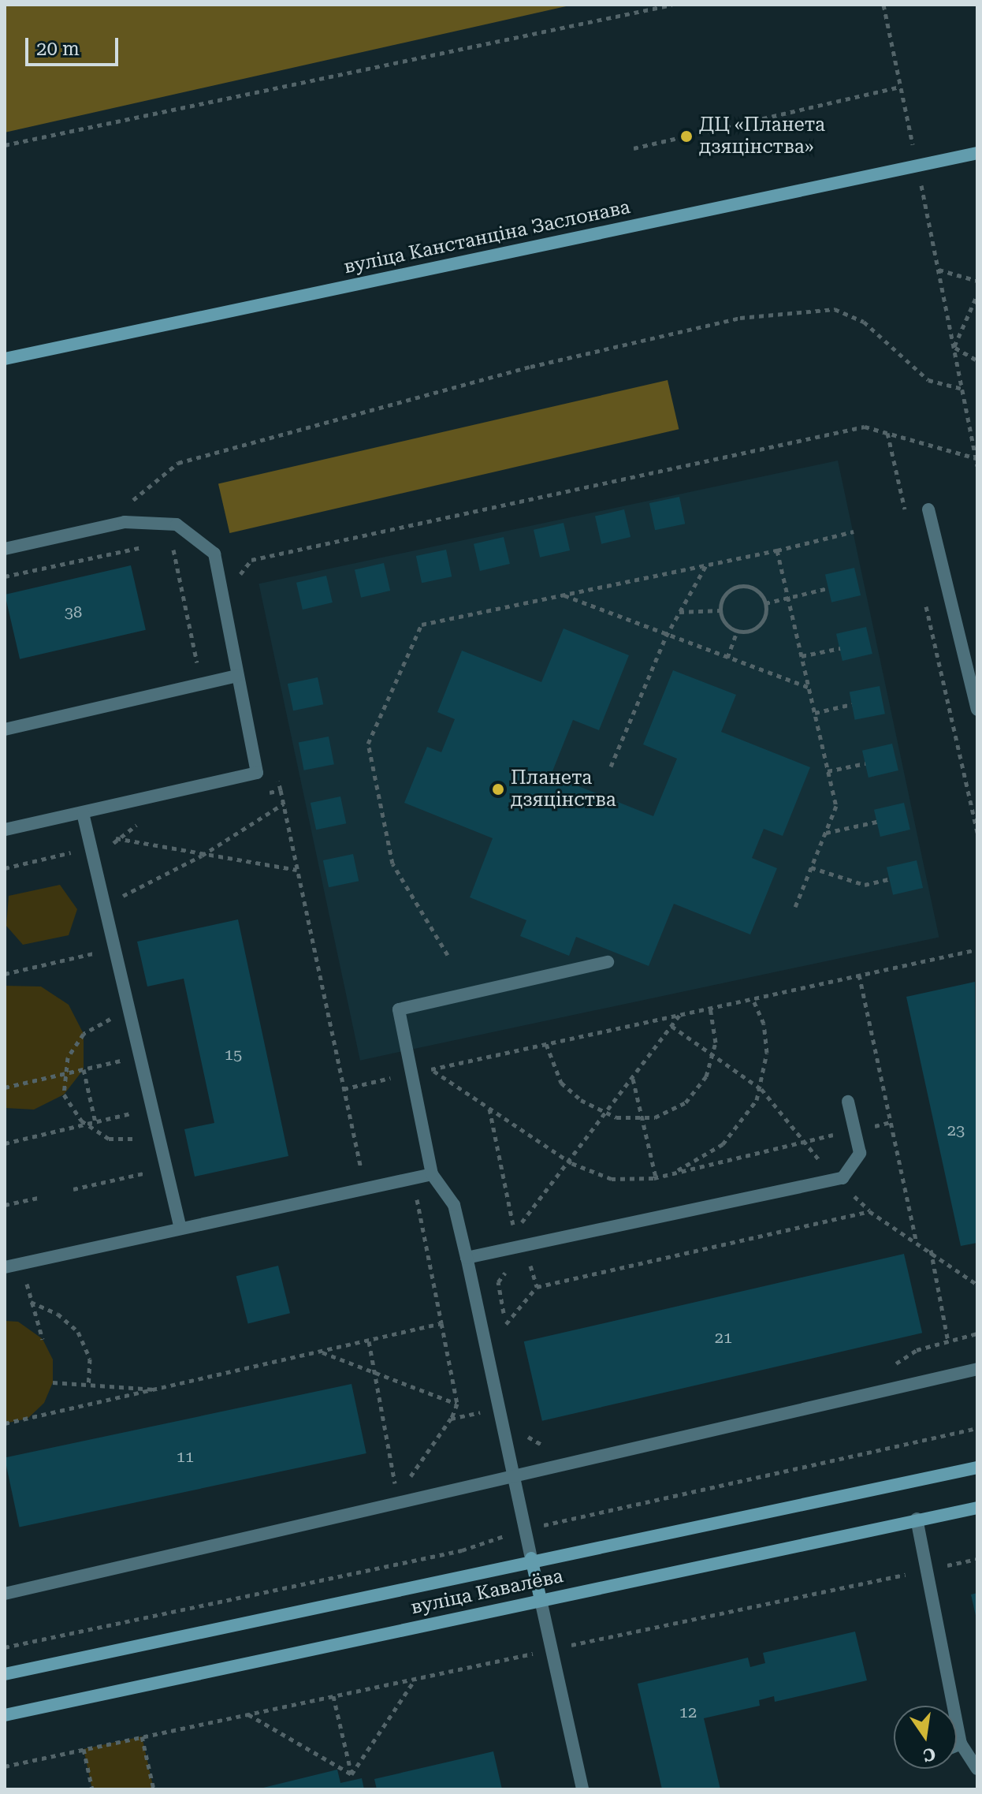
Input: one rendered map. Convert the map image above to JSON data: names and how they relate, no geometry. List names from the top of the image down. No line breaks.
{"streets":{"street":["вуліца Канстанціна Заслонава","вуліца Кавалёва"]},"places":["ДЦ «Планета дзяцінства»","Планета дзяцінства"],"house_numbers":["38","15","23","21","11","12"],"scale_bar":"20 m","north":"bottom"}
